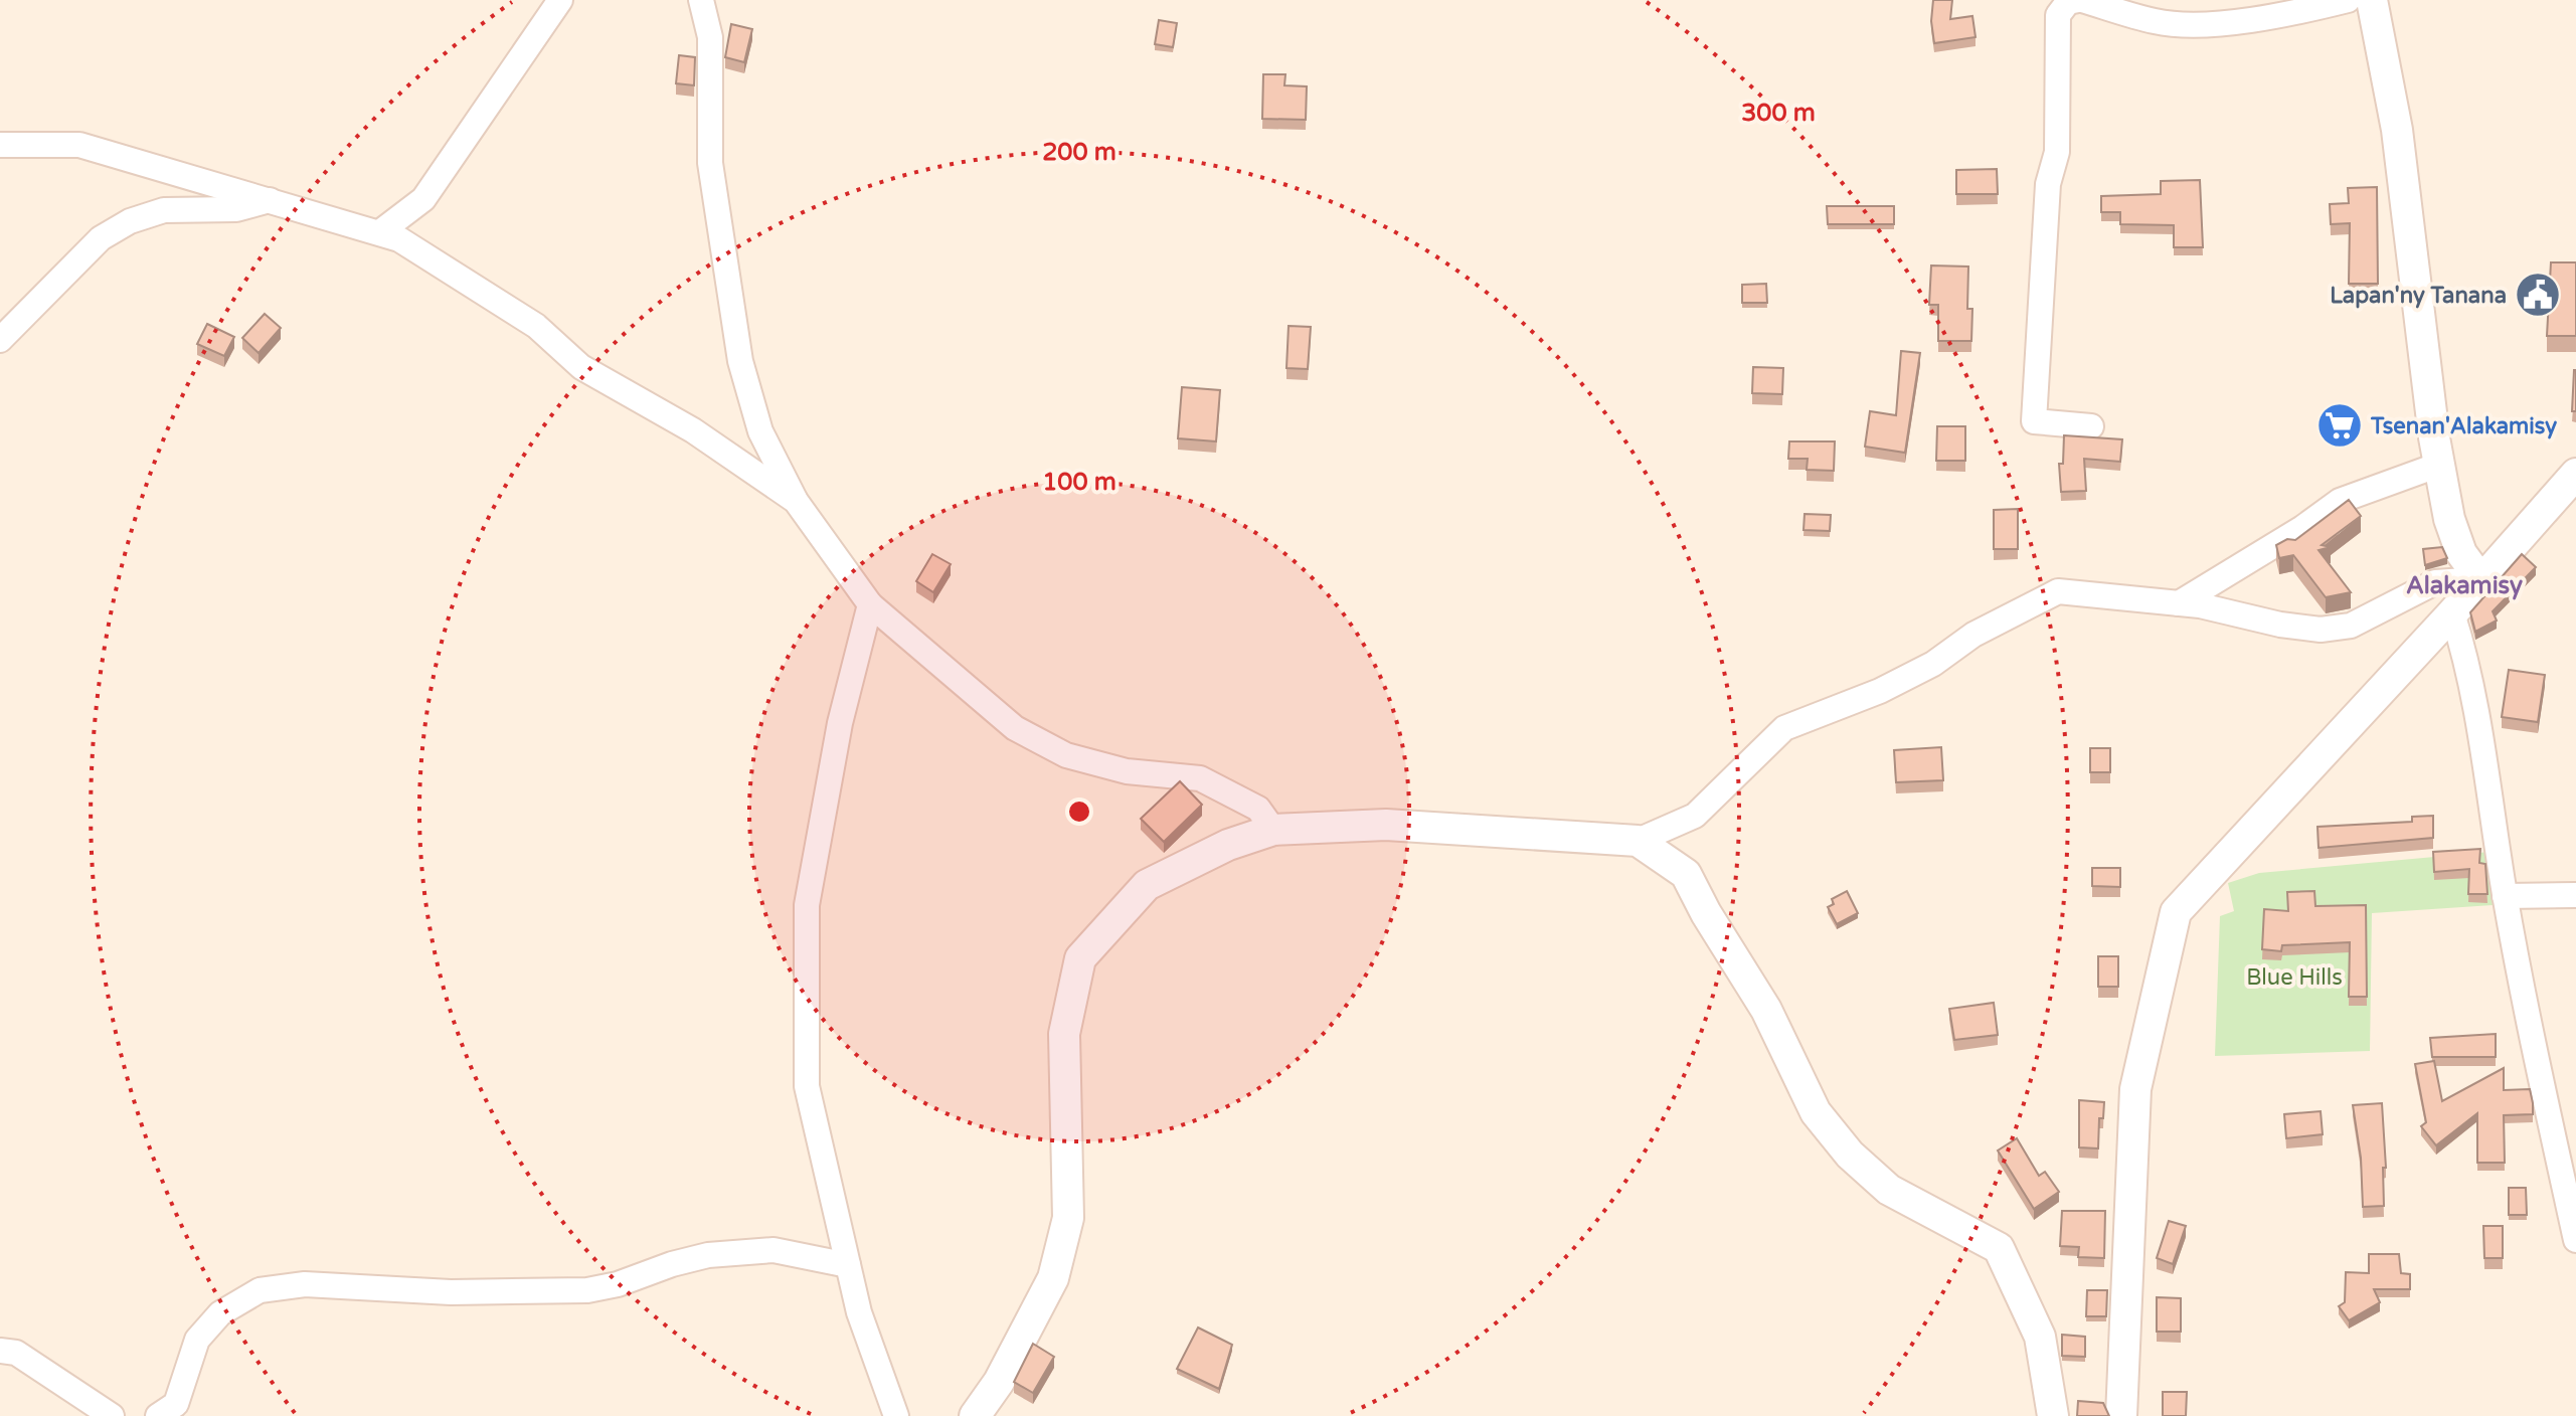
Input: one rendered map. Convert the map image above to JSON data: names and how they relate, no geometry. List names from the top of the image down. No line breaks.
{"districts":["Alakamisy"],"parks":["Blue Hills"],"places":{"public building":["Lapan'ny Tanana"],"supermarket":["Tsenan'Alakamisy"]},"rings":["300 m","200 m","100 m"]}
